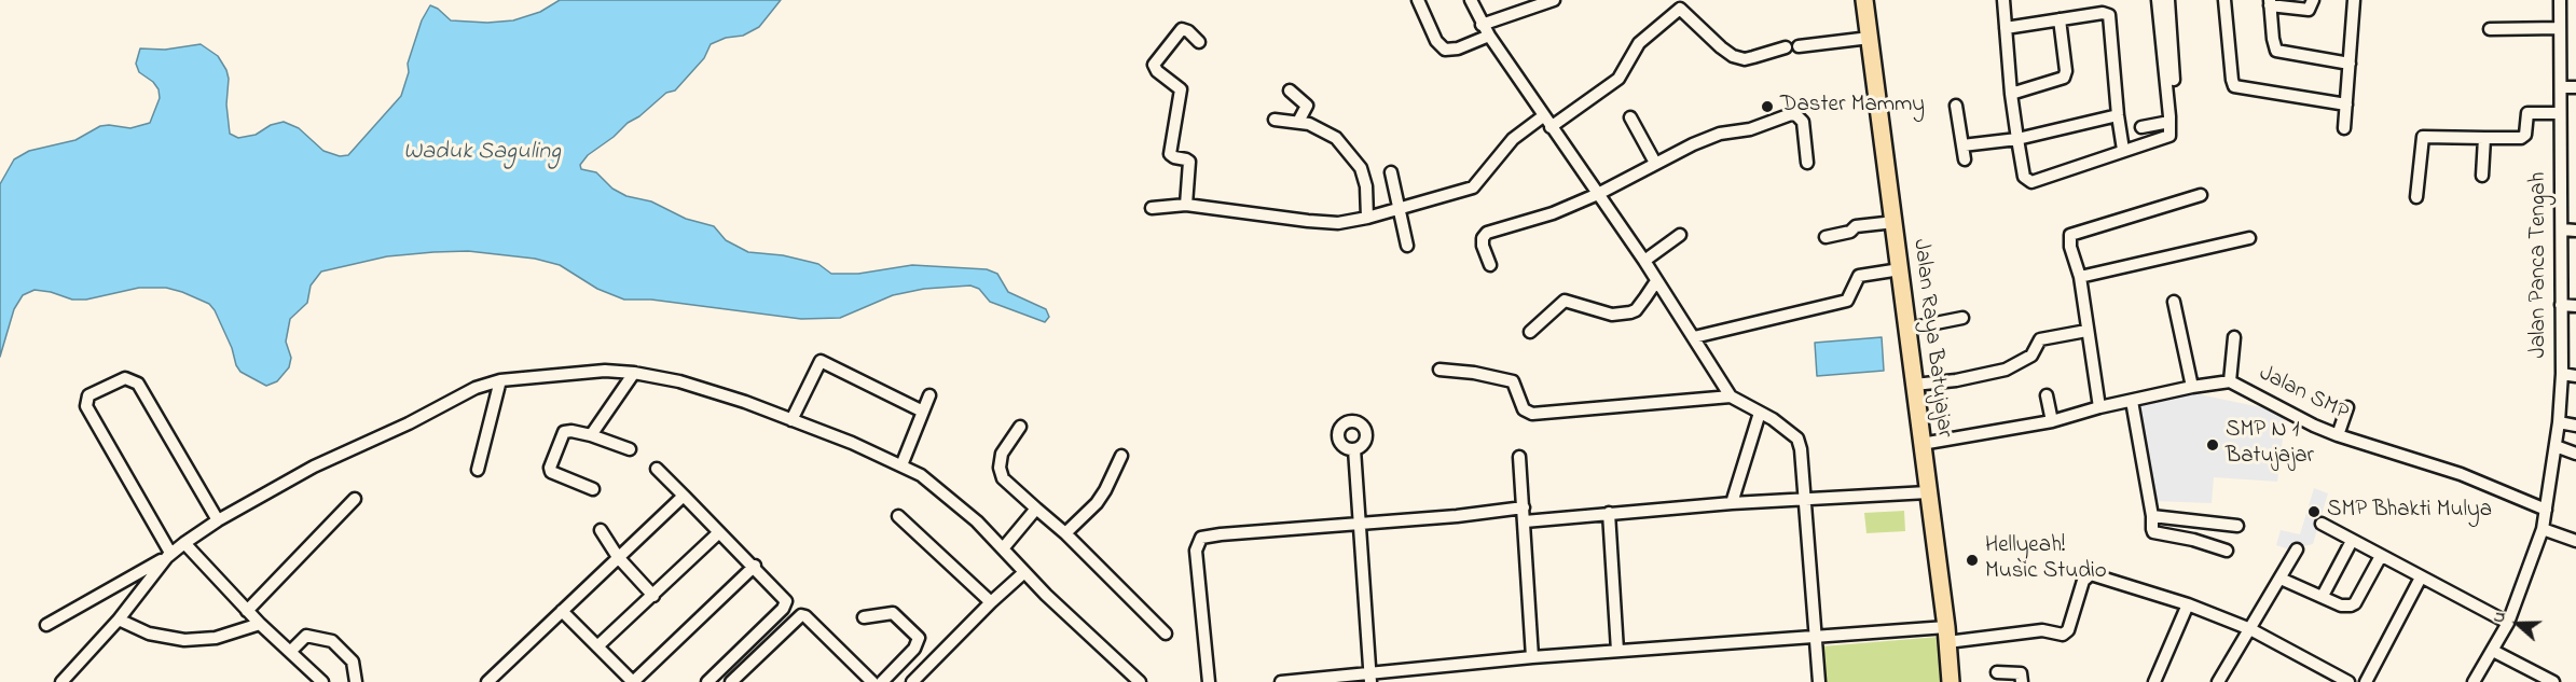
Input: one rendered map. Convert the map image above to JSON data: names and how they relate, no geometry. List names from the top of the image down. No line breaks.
{"streets":{"highway":["Jalan Raya Batujajar"],"street":["Jalan Panca Tengah","Jalan SMP"]},"crossings":[["Jalan Panca Tengah","Jalan SMP"],["Jalan Raya Batujajar","Jalan SMP"]],"water":["Waduk Saguling"],"places":["Daster Mammy","SMP N 1 Batujajar","SMP Bhakti Mulya","Hellyeah! Music Studio"],"north":"left"}
